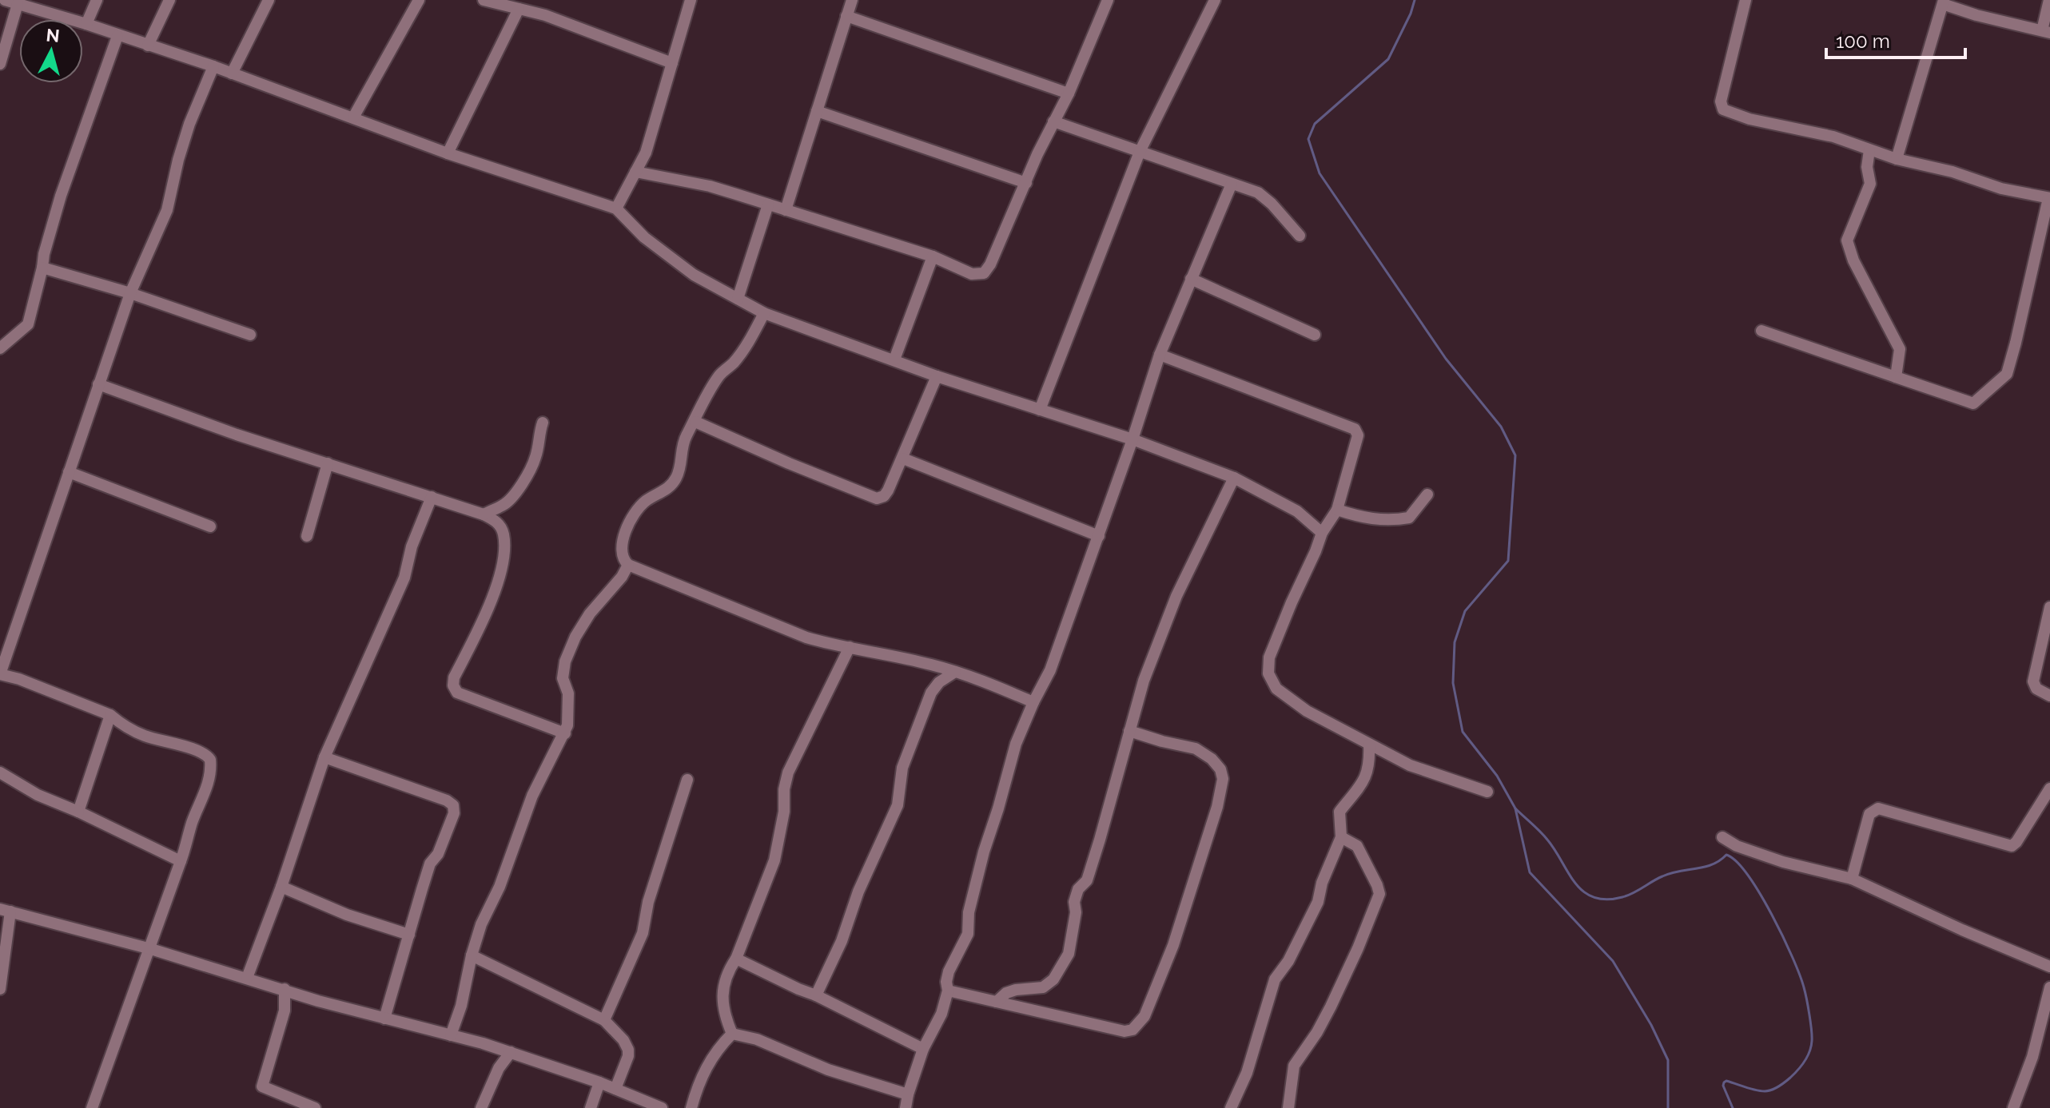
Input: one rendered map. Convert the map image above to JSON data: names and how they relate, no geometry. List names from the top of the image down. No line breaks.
{"scale_bar":"100 m","north":"top"}
